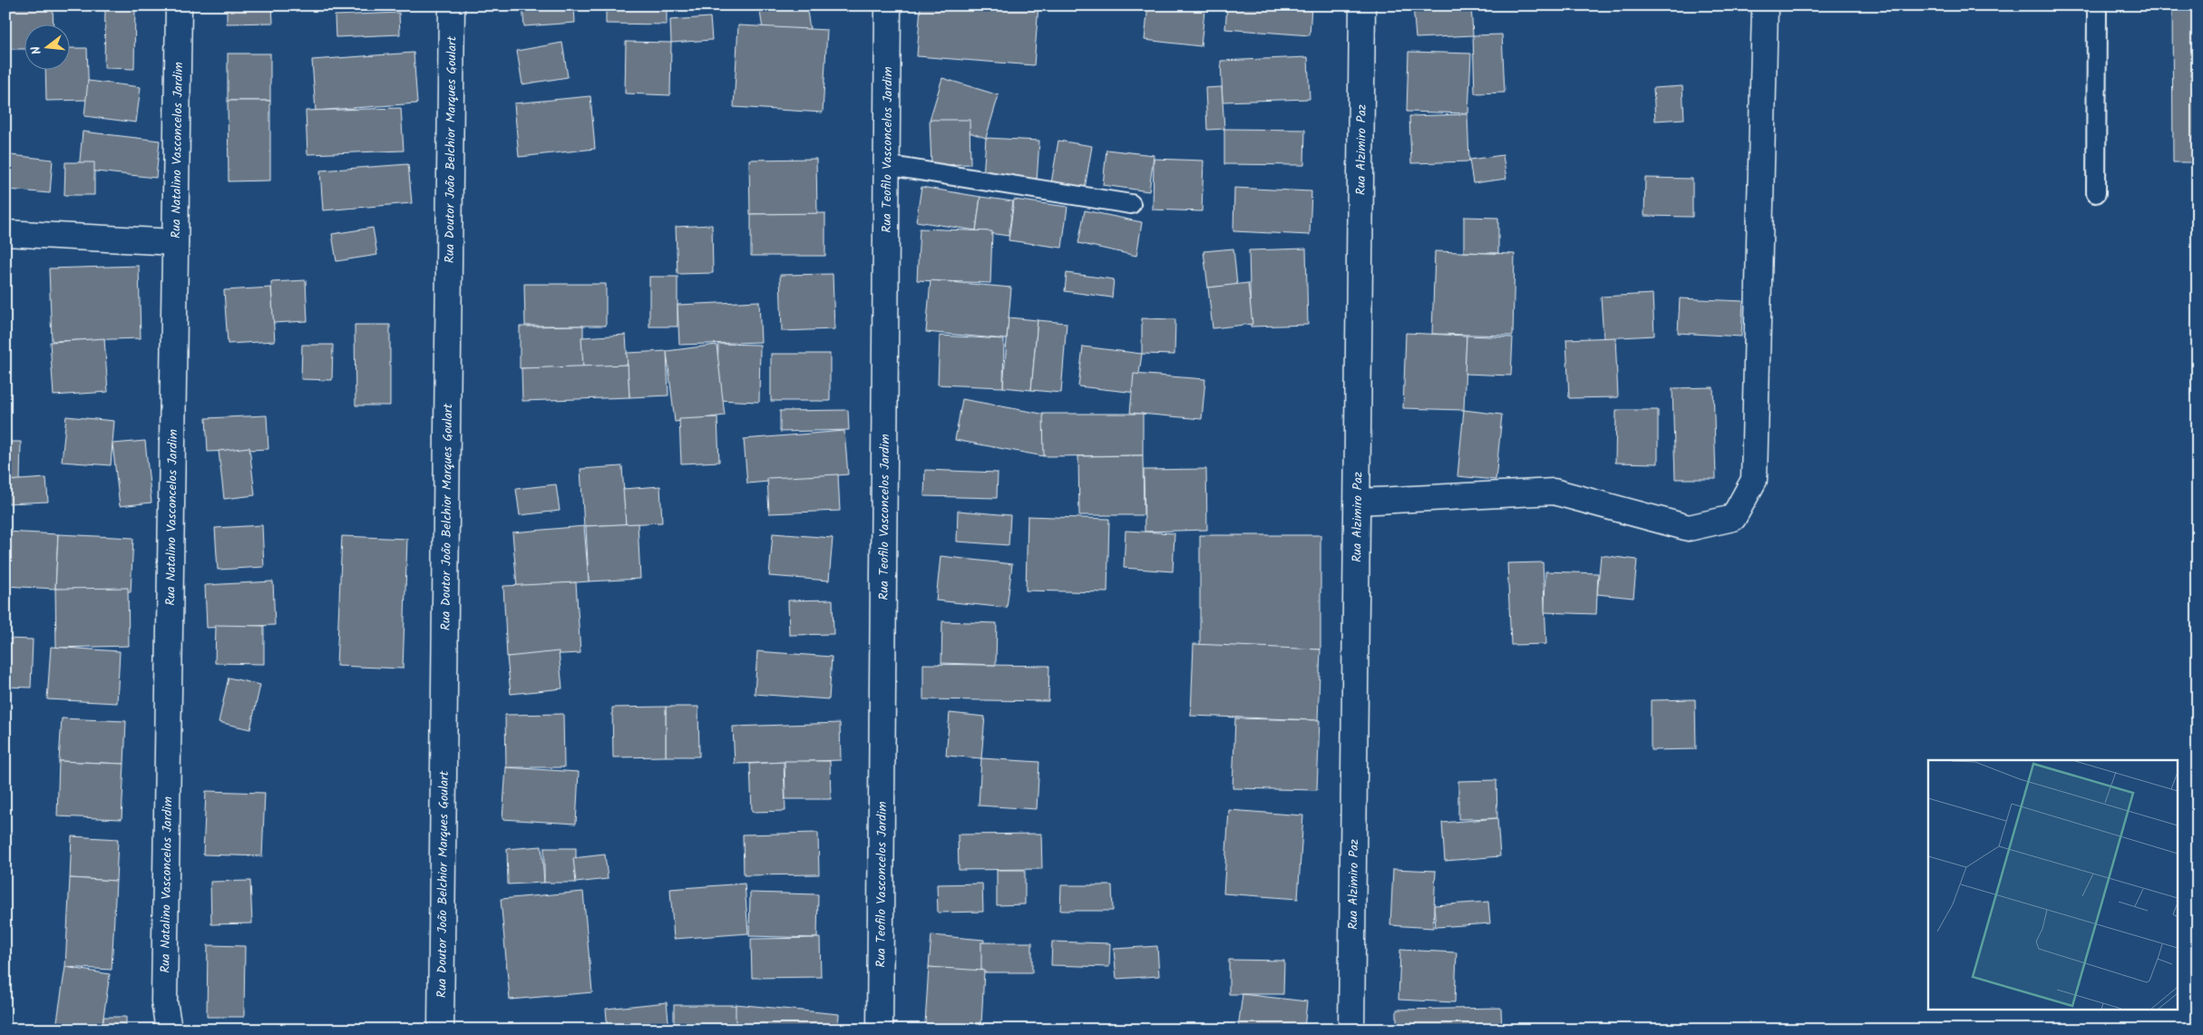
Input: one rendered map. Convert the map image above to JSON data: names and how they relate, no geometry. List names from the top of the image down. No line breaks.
{"streets":{"street":["Rua Natalino Vasconcelos Jardim","Rua Doutor João Belchior Marques Goulart","Rua Teofilo Vasconcelos Jardim","Rua Alzimiro Paz"]},"north":"left"}
